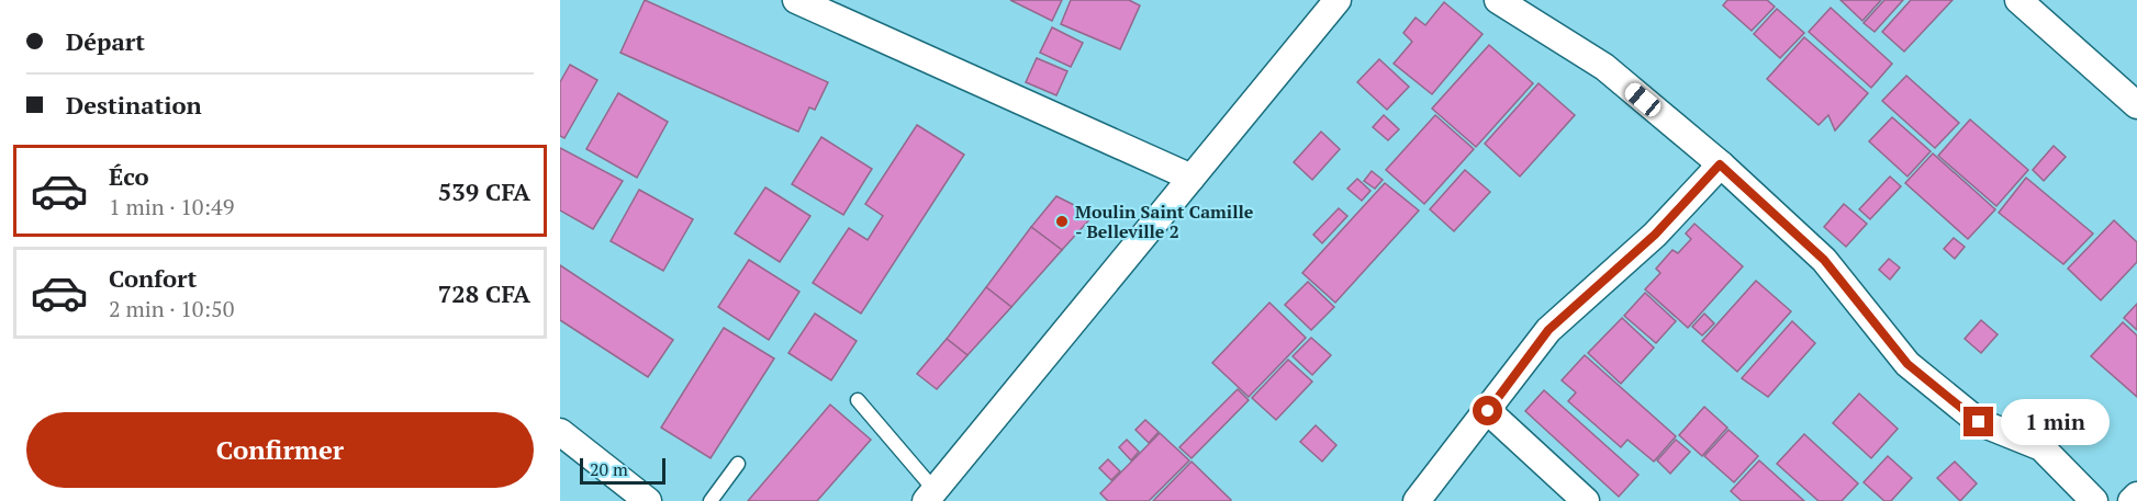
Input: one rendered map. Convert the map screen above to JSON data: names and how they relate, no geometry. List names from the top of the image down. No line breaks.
{"places":["Moulin Saint Camille - Belleville 2"],"scale_bar":"20 m","page":{"banner":["Départ","Destination"],"list":[{"name":"Éco","note":"1 min · 10:49","value":"539 CFA"},{"name":"Confort","note":"2 min · 10:50","value":"728 CFA"}],"buttons":"Confirmer","bubble":"1 min","scale":"20 m"}}
